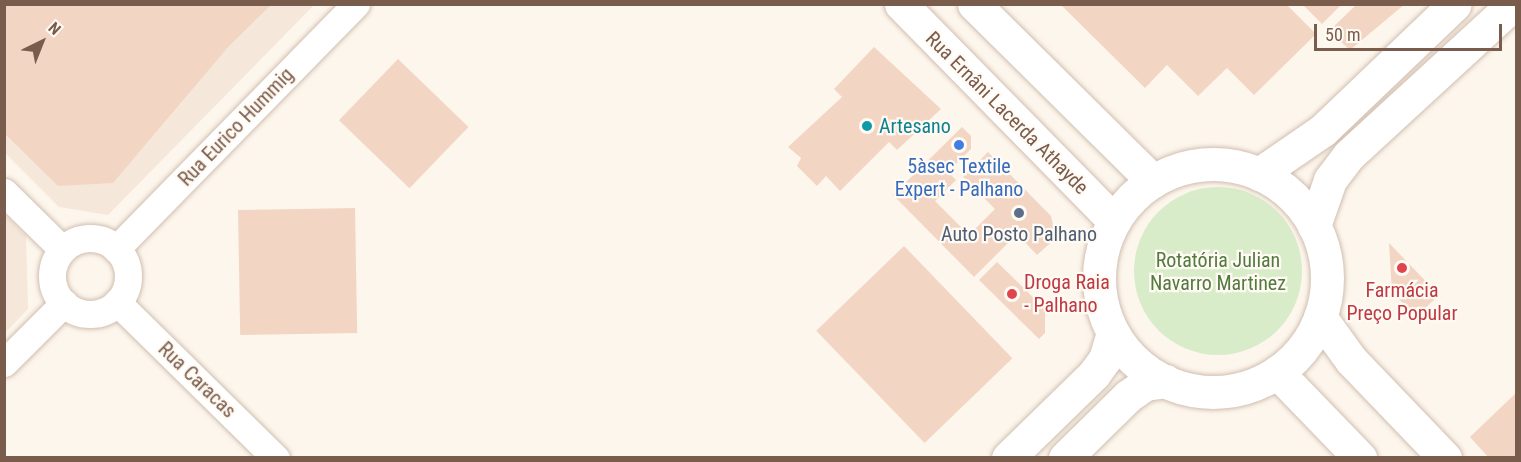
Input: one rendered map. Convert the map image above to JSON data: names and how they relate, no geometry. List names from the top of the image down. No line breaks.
{"streets":{"main road":["Rua Ernâni Lacerda Athayde"],"street":["Rua Eurico Hummig","Rua Caracas"]},"crossings":[["Rua Eurico Hummig","Rua Caracas"]],"parks":["Rotatória Julian Navarro Martinez"],"places":["Artesano","5àsec Textile Expert - Palhano","Auto Posto Palhano","Farmácia Preço Popular","Droga Raia - Palhano"],"scale_bar":"50 m","north":"top right"}
